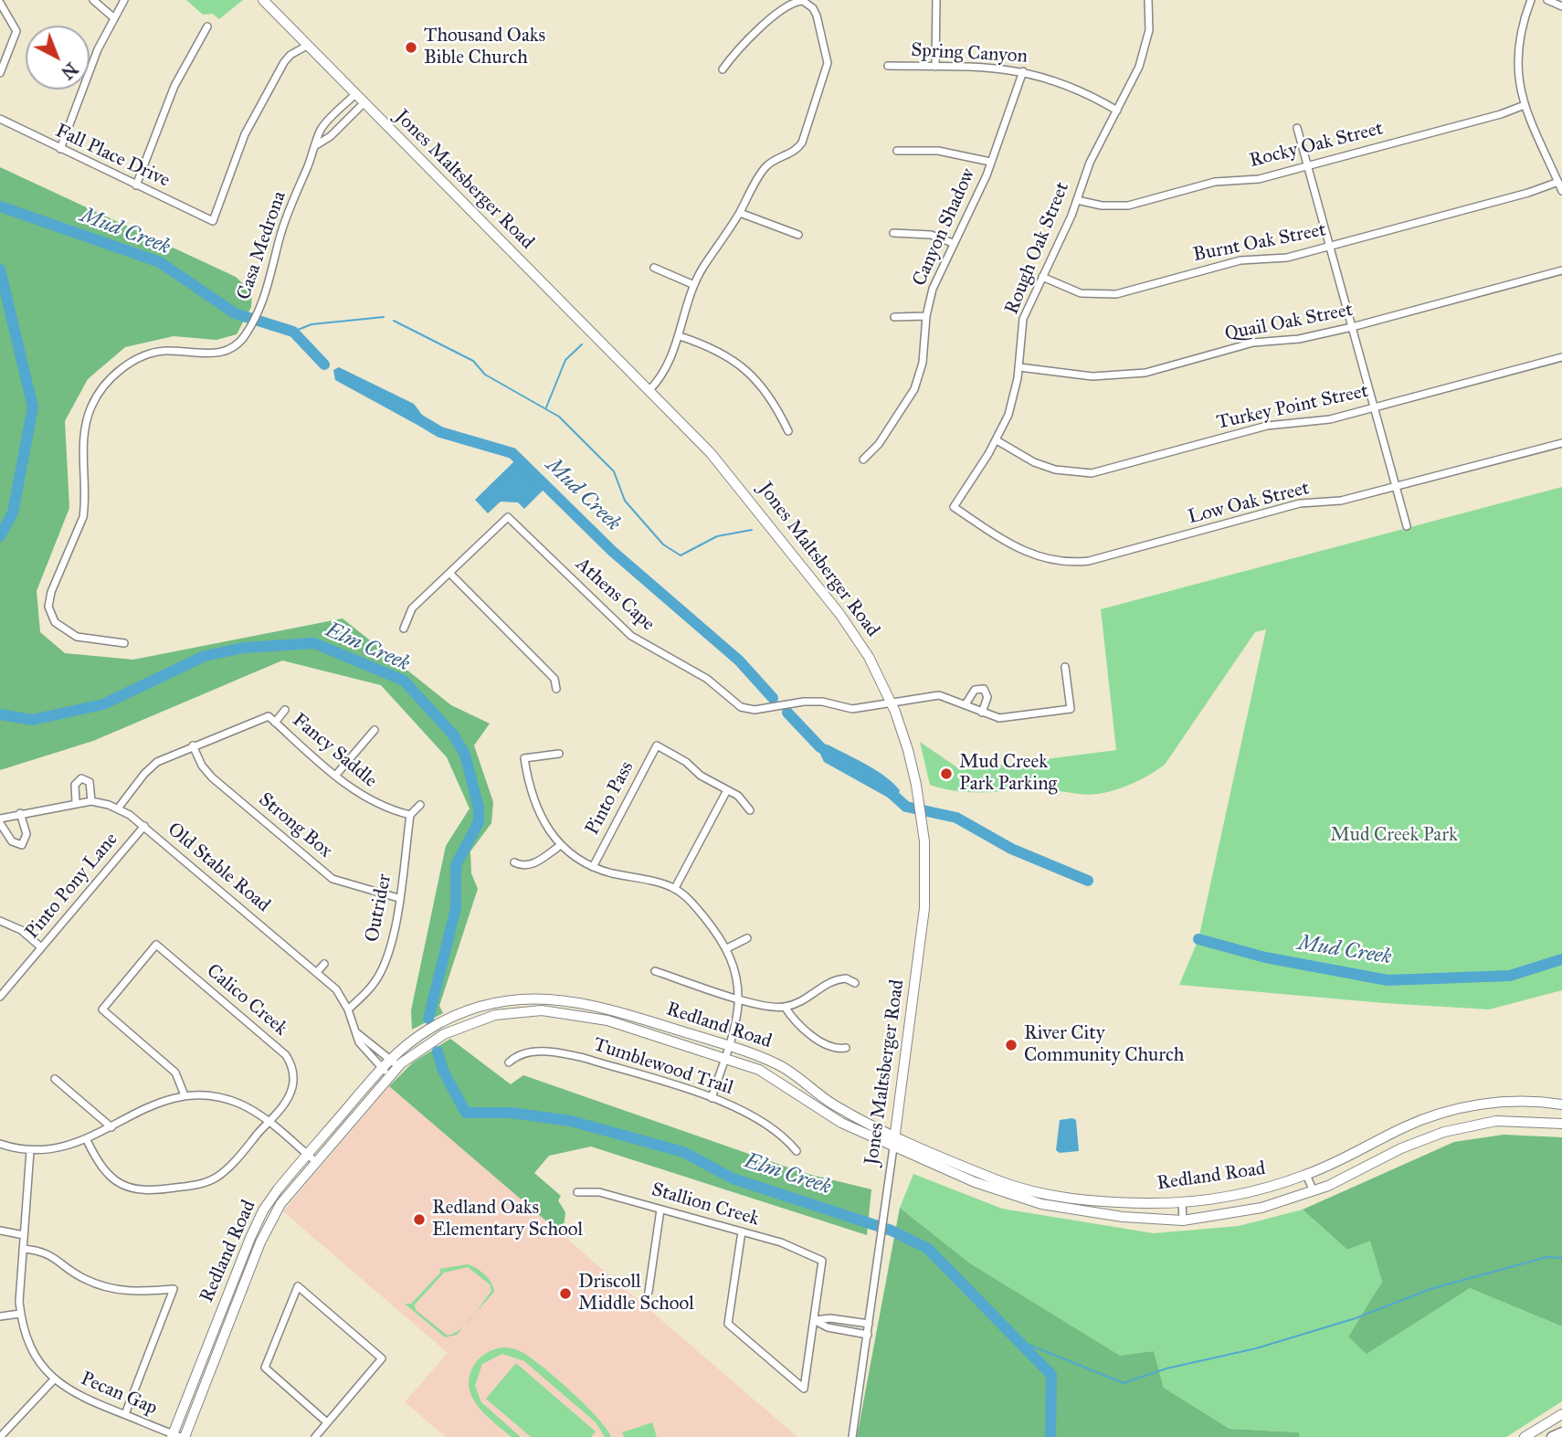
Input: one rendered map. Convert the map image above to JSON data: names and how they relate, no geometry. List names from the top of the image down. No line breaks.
{"streets":{"main road":["Jones Maltsberger Road","Redland Road"],"street":["Spring Canyon","Rocky Oak Street","Fall Place Drive","Canyon Shadow","Burnt Oak Street","Casa Medrona","Rough Oak Street","Quail Oak Street","Turkey Point Street","Low Oak Street","Athens Cape","Fancy Saddle","Pinto Pass","Strong Box","Old Stable Road","Pinto Pony Lane","Outrider","Calico Creek","Tumblewood Trail","Stallion Creek","Pecan Gap"]},"crossings":[["Spring Canyon","Canyon Shadow"],["Spring Canyon","Rough Oak Street"],["Rocky Oak Street","Rough Oak Street"],["Fall Place Drive","Jones Maltsberger Road"],["Jones Maltsberger Road","Casa Medrona"],["Jones Maltsberger Road","Athens Cape"],["Jones Maltsberger Road","Redland Road"],["Burnt Oak Street","Rough Oak Street"],["Rough Oak Street","Quail Oak Street"],["Rough Oak Street","Turkey Point Street"],["Rough Oak Street","Low Oak Street"],["Fancy Saddle","Strong Box"],["Fancy Saddle","Outrider"],["Strong Box","Outrider"],["Old Stable Road","Pinto Pony Lane"],["Old Stable Road","Outrider"],["Old Stable Road","Redland Road"],["Redland Road","Pecan Gap"]],"water":["Mud Creek","Elm Creek"],"parks":["Mud Creek Park"],"places":["Thousand Oaks Bible Church","Mud Creek Park Parking","River City Community Church","Redland Oaks Elementary School","Driscoll Middle School"],"north":"bottom right"}
